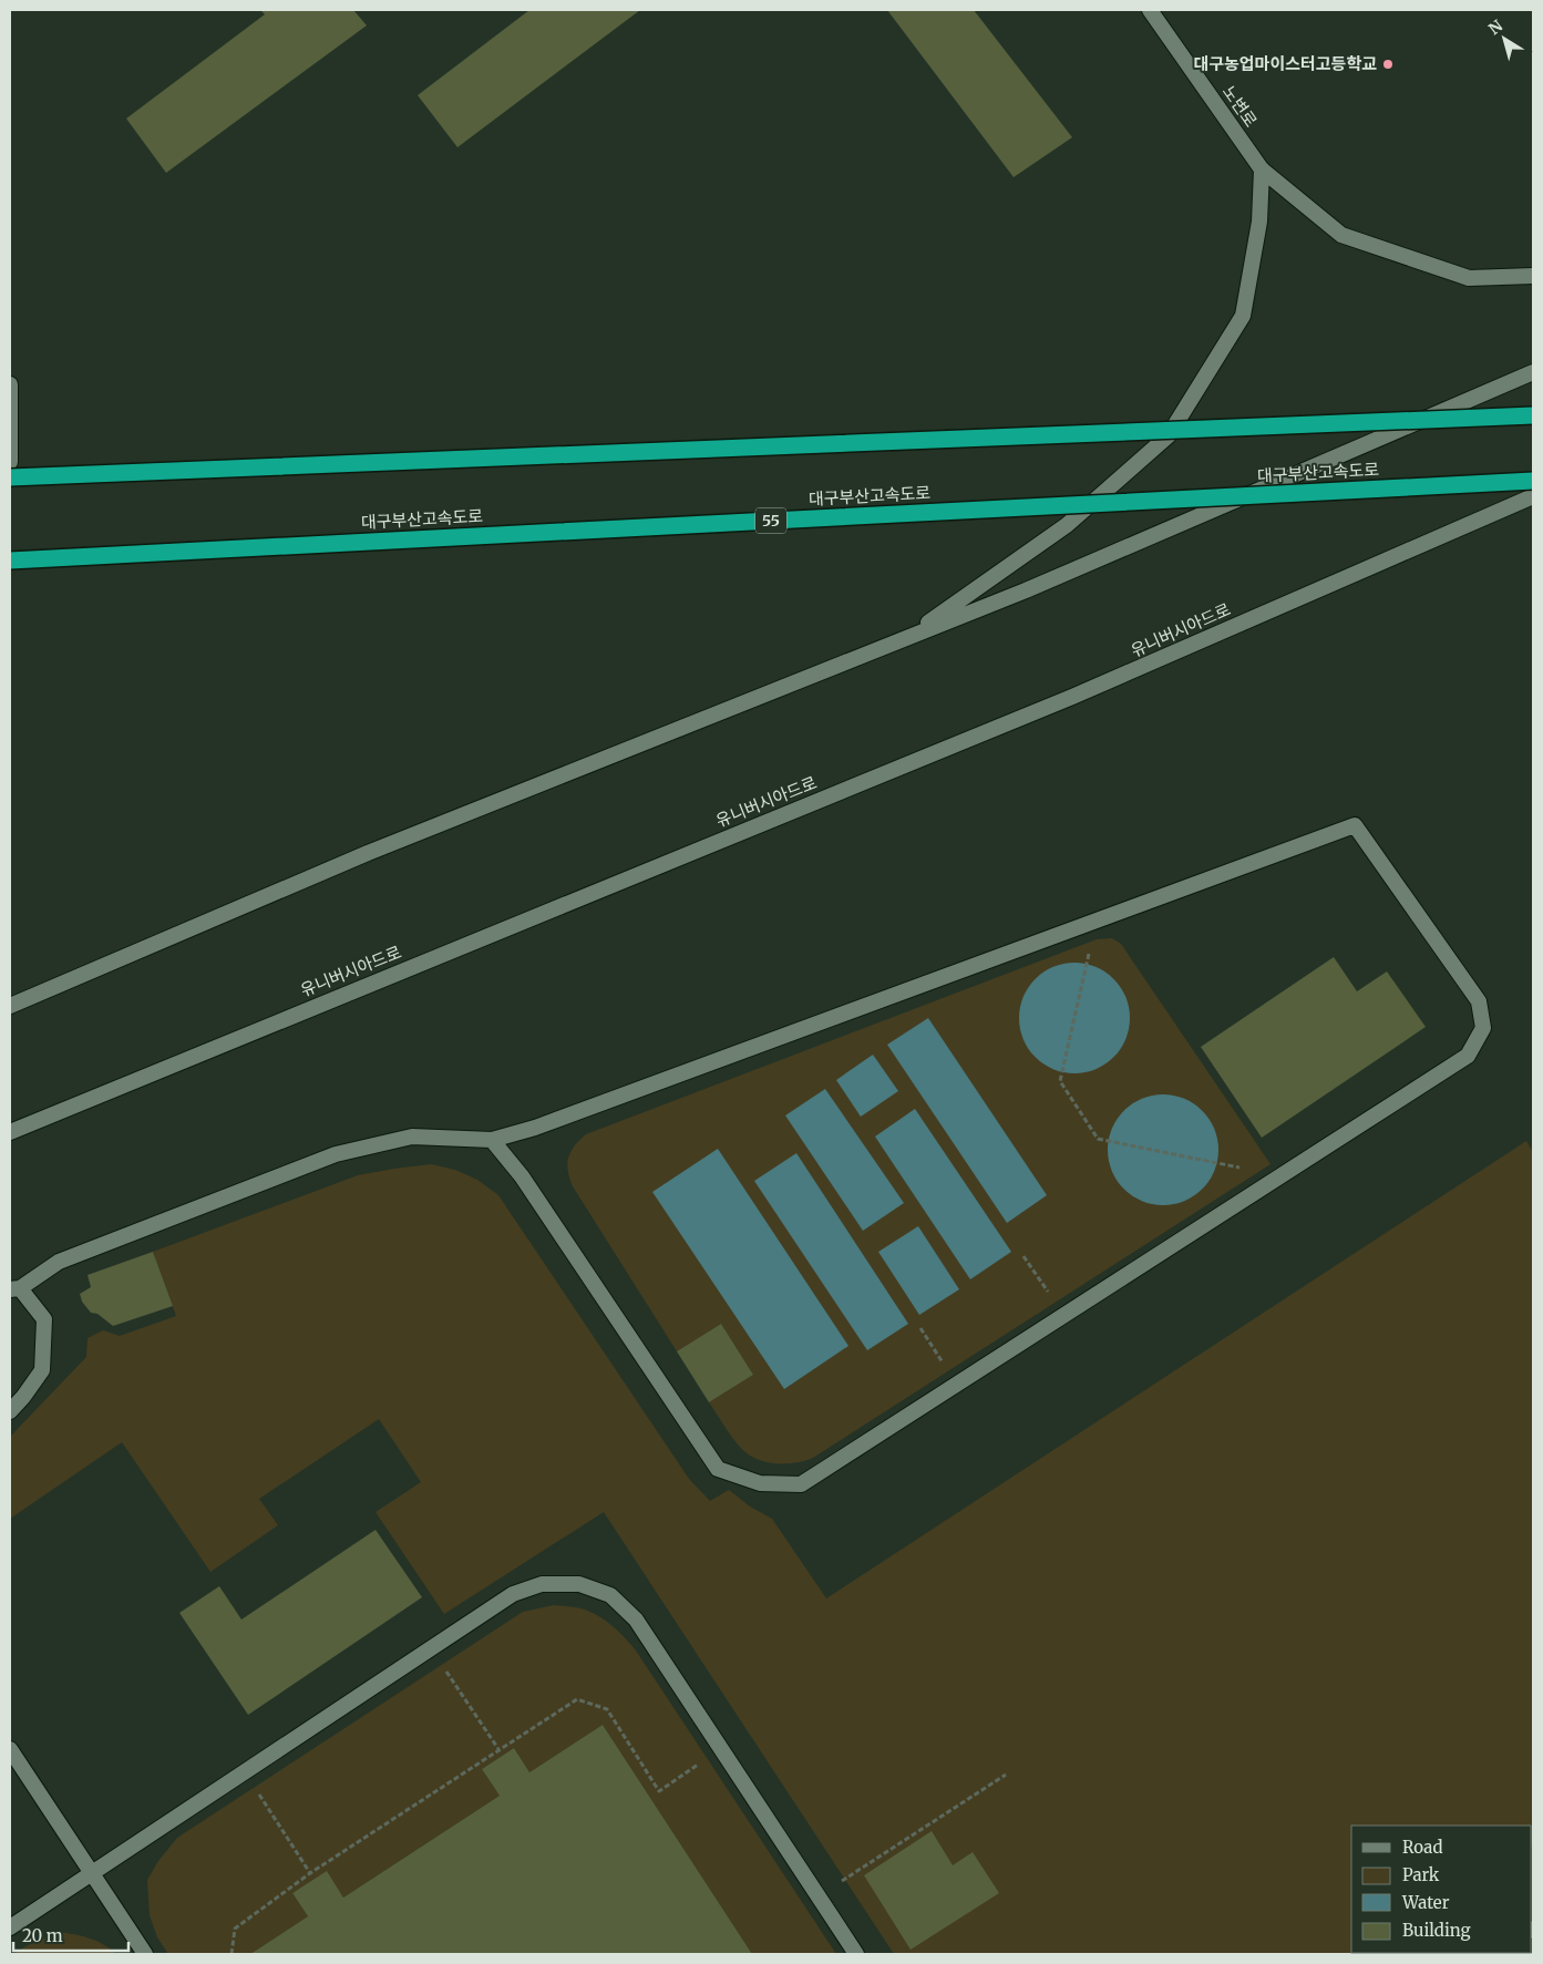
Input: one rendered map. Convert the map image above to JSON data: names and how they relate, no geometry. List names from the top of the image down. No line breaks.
{"streets":{"highway":["대구부산고속도로","55"],"main road":["노변로","유니버시아드로"]},"places":["대구농업마이스터고등학교"],"legend":["Road","Park","Water","Building"],"scale_bar":"20 m","north":"top left"}
